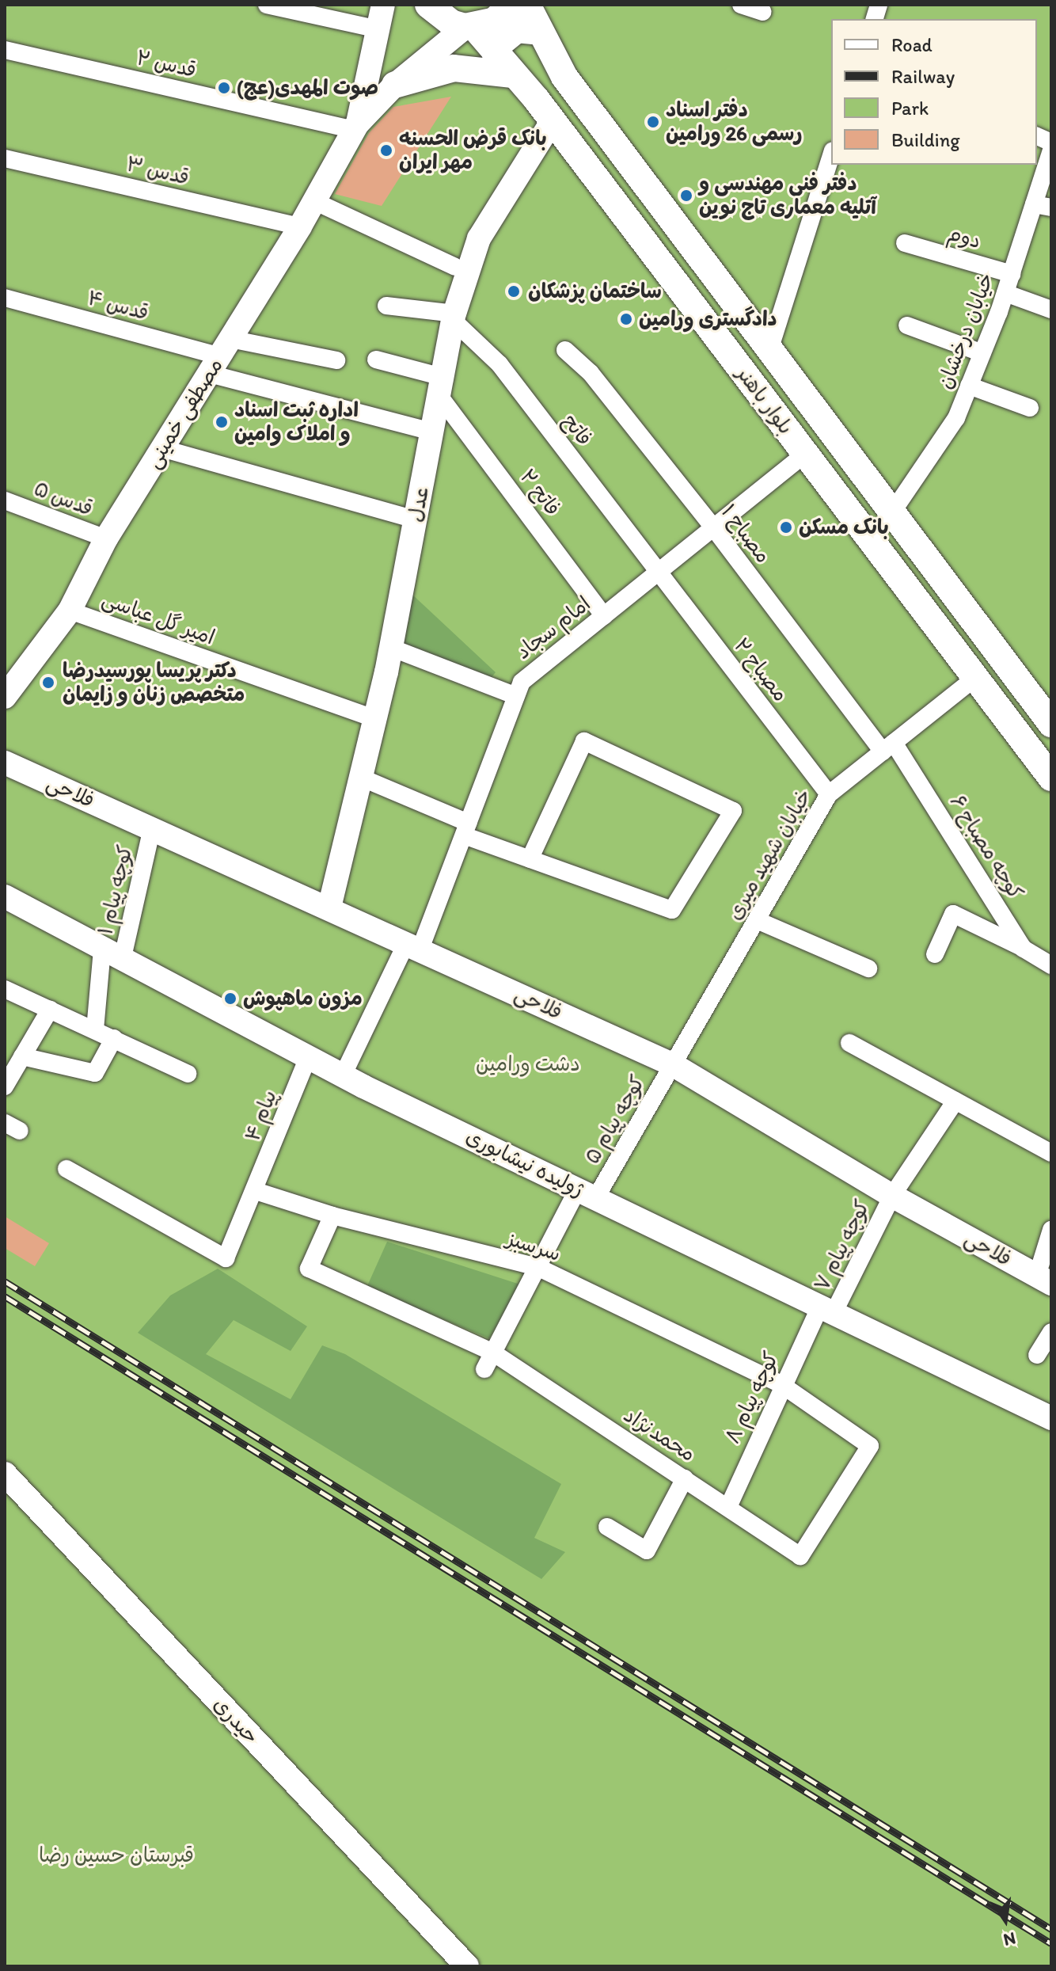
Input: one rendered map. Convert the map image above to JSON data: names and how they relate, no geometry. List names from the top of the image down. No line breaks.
{"streets":{"main road":["بلوار باهنر","مصطفی خمینی","عدل","فلاحی","ژولیده نیشابوری","حیدری"],"street":["قدس ۲","قدس ۳","دوم","قدس ۴","خیابان درخشان","فاتح","فاتح ۲","قدس ۵","مصباح ۱","امیر گل عباسی","امام سجاد","مصباح ۲","کوچه مصباح ۶","خیابان شهید میری","کوچه پیام ۱","پیام ۴","کوچه پیام ۵","کوچه پیام ۷","سرسبز","کوچه پیام ۸","محمدنژاد"]},"crossings":[["قدس ۲","مصطفی خمینی"],["قدس ۳","مصطفی خمینی"],["دوم","خیابان درخشان"],["قدس ۴","مصطفی خمینی"],["خیابان درخشان","بلوار باهنر"],["بلوار باهنر","عدل"],["بلوار باهنر","امام سجاد"],["بلوار باهنر","خیابان شهید میری"],["مصطفی خمینی","قدس ۵"],["مصطفی خمینی","امیر گل عباسی"],["فاتح","عدل"],["فاتح","امام سجاد"],["فاتح","مصباح ۲"],["فاتح ۲","عدل"],["فاتح ۲","امام سجاد"],["عدل","امیر گل عباسی"],["عدل","فلاحی"],["مصباح ۱","امام سجاد"],["مصباح ۱","کوچه مصباح ۶"],["مصباح ۱","خیابان شهید میری"],["امام سجاد","مصباح ۲"],["امام سجاد","فلاحی"],["امام سجاد","ژولیده نیشابوری"],["مصباح ۲","خیابان شهید میری"],["فلاحی","خیابان شهید میری"],["فلاحی","کوچه پیام ۱"],["فلاحی","کوچه پیام ۵"],["فلاحی","کوچه پیام ۷"],["کوچه مصباح ۶","خیابان شهید میری"],["خیابان شهید میری","کوچه پیام ۵"],["کوچه پیام ۱","ژولیده نیشابوری"],["پیام ۴","ژولیده نیشابوری"],["پیام ۴","سرسبز"],["کوچه پیام ۵","ژولیده نیشابوری"],["کوچه پیام ۵","سرسبز"],["کوچه پیام ۵","محمدنژاد"],["ژولیده نیشابوری","کوچه پیام ۷"],["ژولیده نیشابوری","کوچه پیام ۸"],["کوچه پیام ۷","کوچه پیام ۸"],["سرسبز","کوچه پیام ۸"],["سرسبز","محمدنژاد"],["کوچه پیام ۸","محمدنژاد"]],"parks":["دشت ورامین","قبرستان حسین رضا"],"places":["صوت المهدی(عج)","دفتر اسناد رسمی 26 ورامین","بانک قرض الحسنه مهر ایران","دفتر فنی مهندسی و آتلیه معماری تاج نوین","ساختمان پزشکان","دادگستری ورامین","اداره ثبت اسناد و املاک وامین","بانک مسکن","دکتر پریسا پورسیدرضا متخصص زنان و زایمان","مزون ماهپوش"],"legend":["Road","Railway","Park","Building"],"north":"bottom"}
